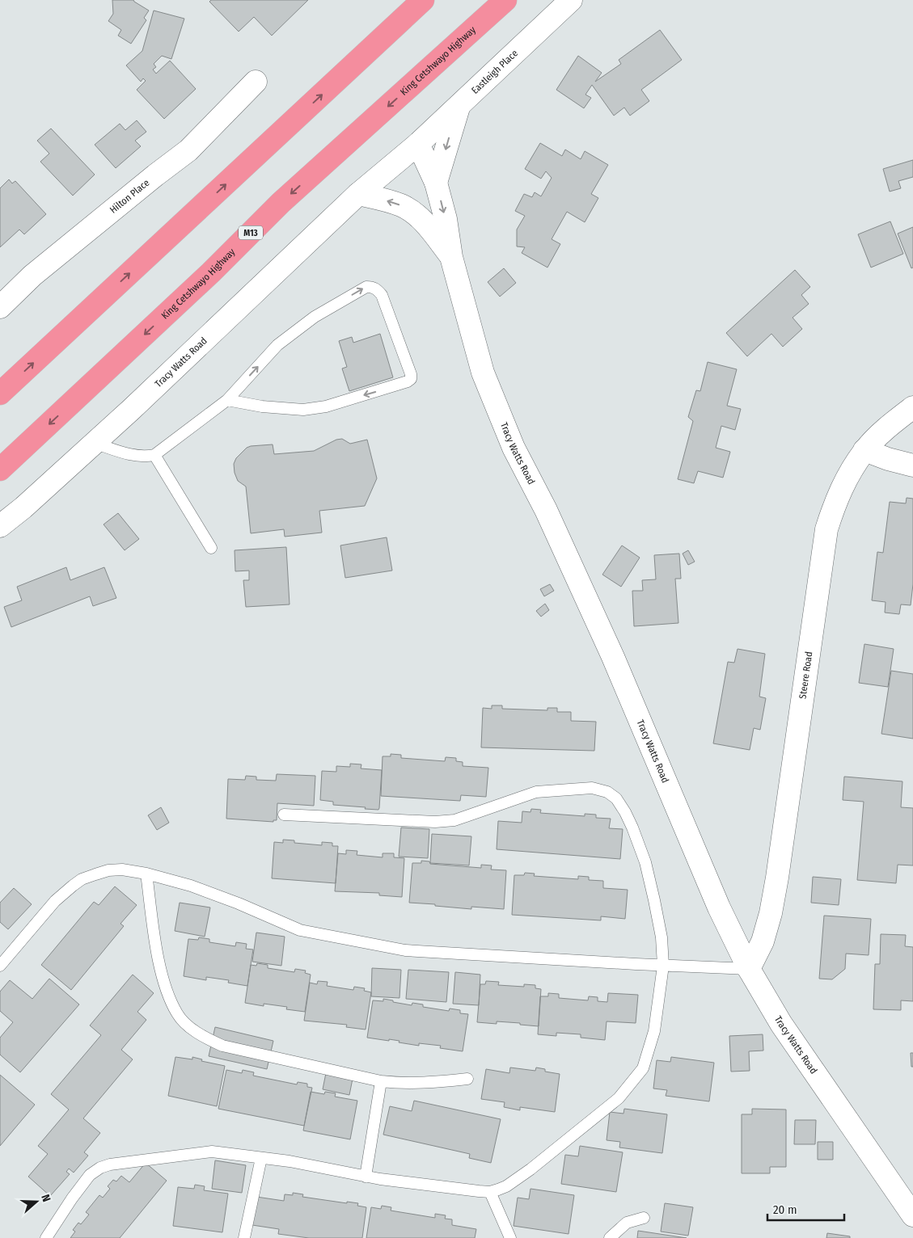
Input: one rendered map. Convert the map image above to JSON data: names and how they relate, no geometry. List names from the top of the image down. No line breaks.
{"streets":{"highway":["King Cetshwayo Highway","M13"],"street":["Eastleigh Place","Hilton Place","Tracy Watts Road","Steere Road"]},"crossings":[["Eastleigh Place","Tracy Watts Road"],["Tracy Watts Road","Steere Road"]],"scale_bar":"20 m","north":"right"}
